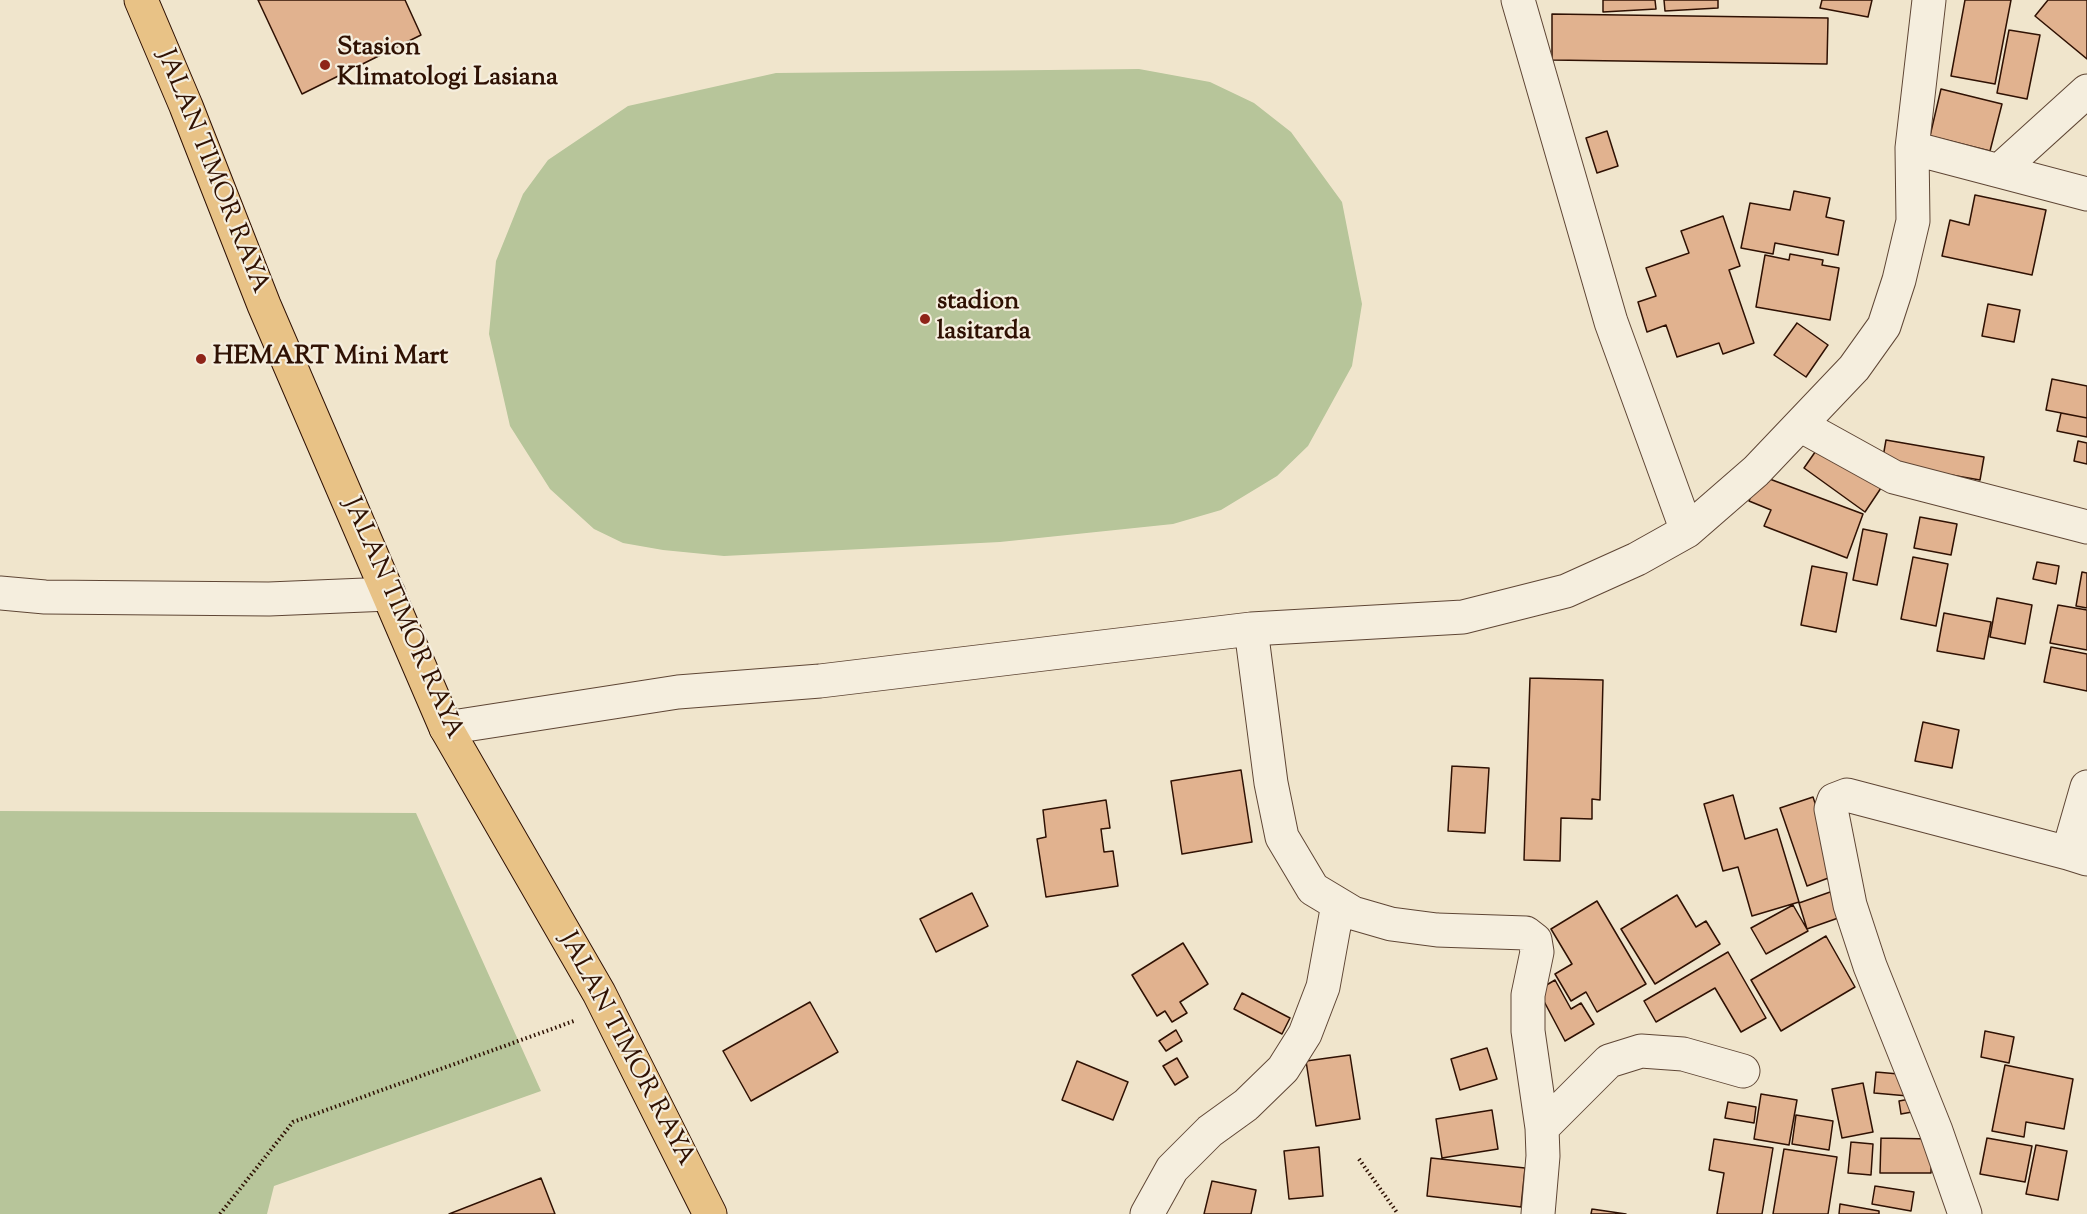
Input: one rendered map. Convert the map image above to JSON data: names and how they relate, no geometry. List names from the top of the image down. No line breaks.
{"streets":{"highway":["JALAN TIMOR RAYA"]},"places":["Stasion Klimatologi Lasiana","stadion lasitarda","HEMART Mini Mart"]}
